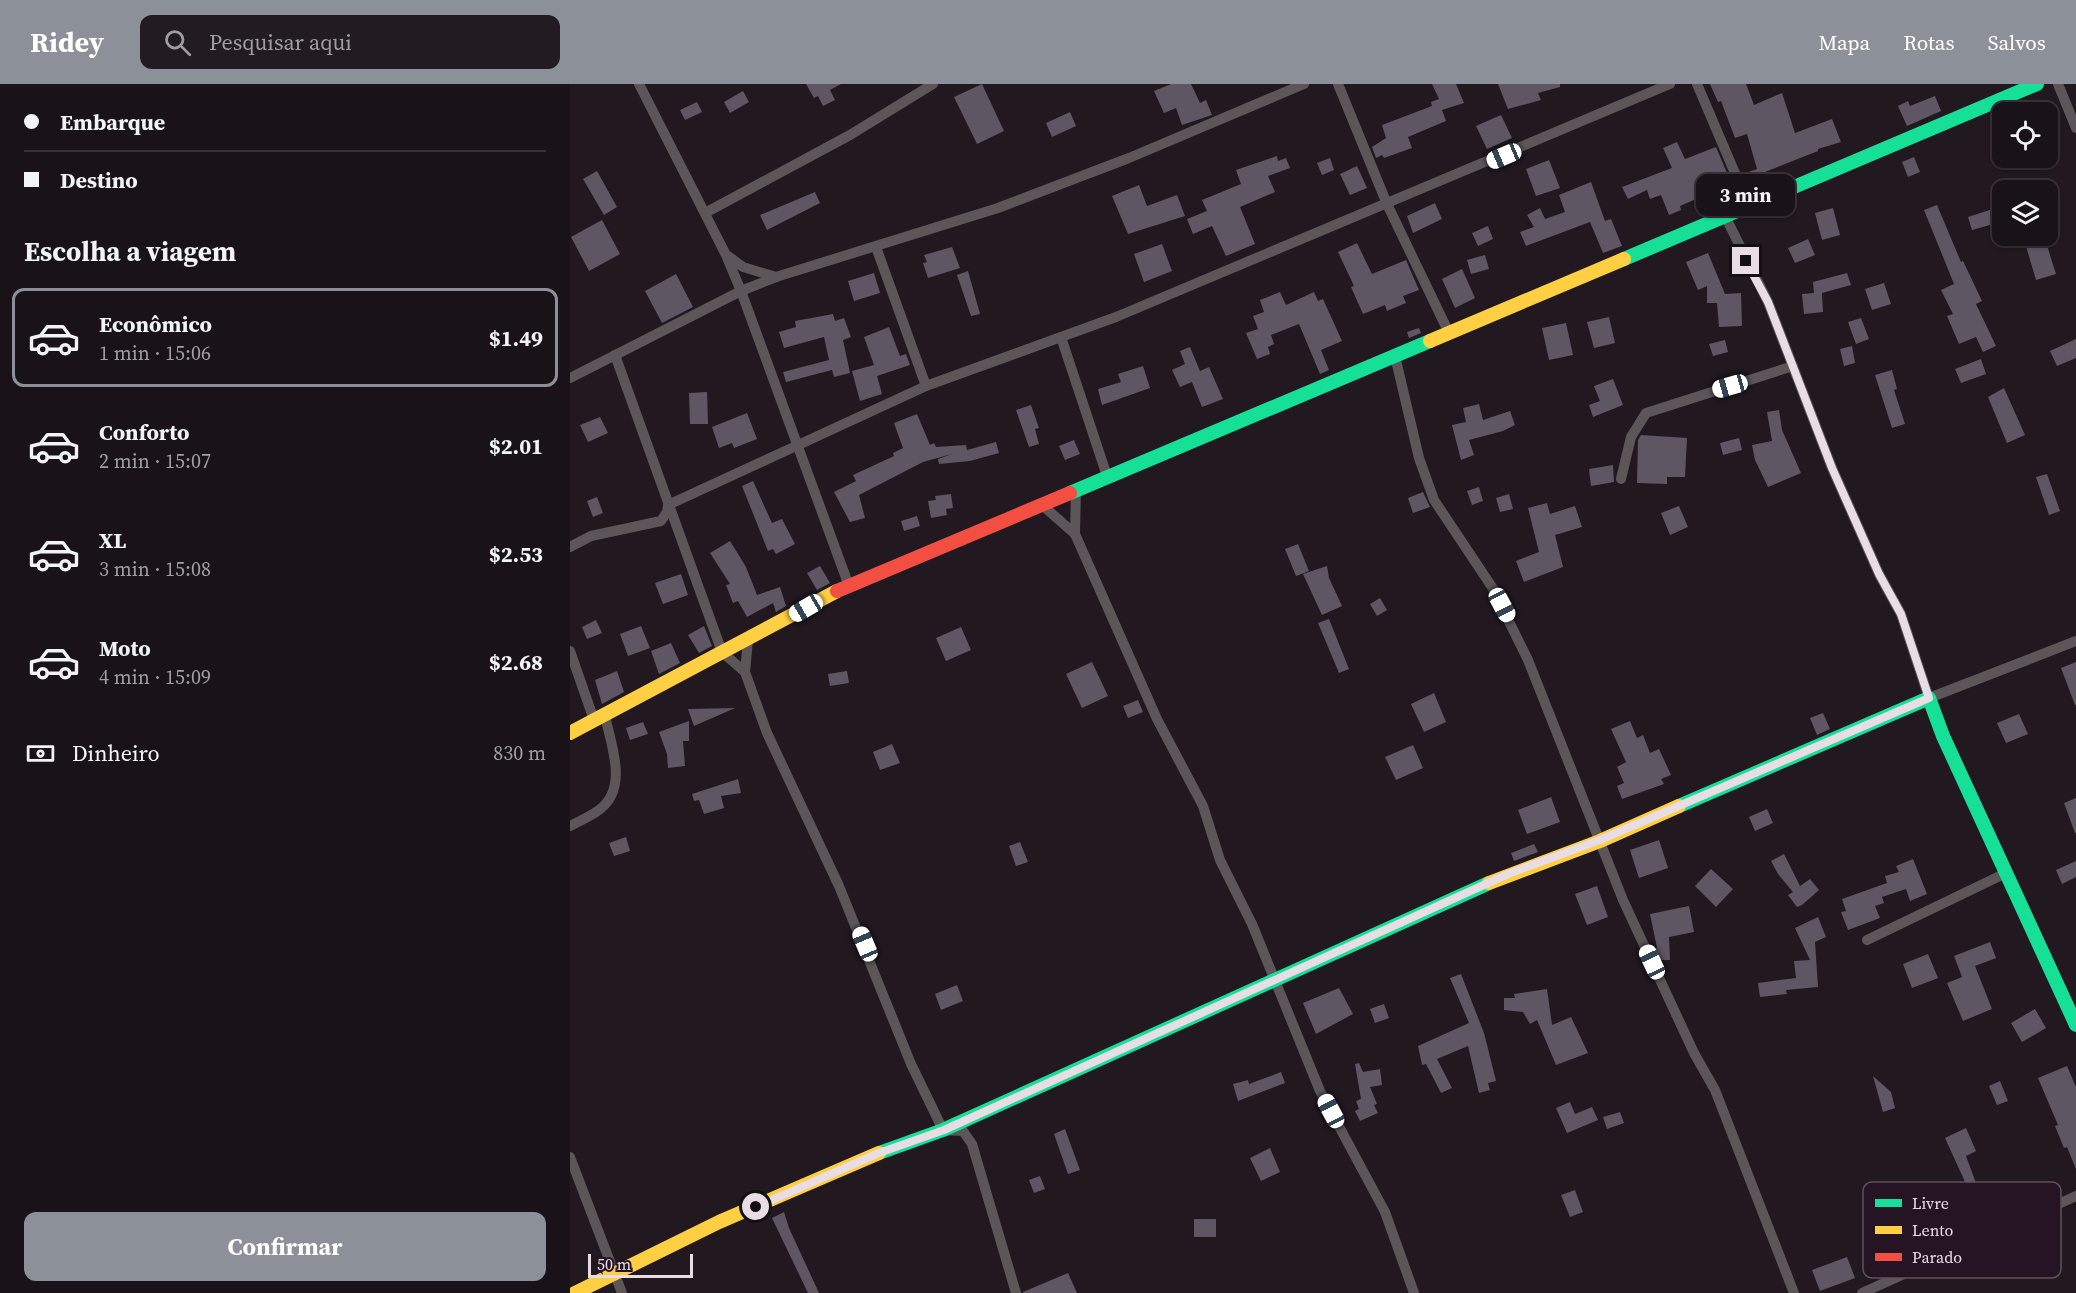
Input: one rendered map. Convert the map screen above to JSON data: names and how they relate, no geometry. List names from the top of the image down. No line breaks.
{"legend":["Livre","Lento","Parado"],"scale_bar":"50 m","page":{"header":"Ridey","search":"Pesquisar aqui","nav":["Mapa","Rotas","Salvos"],"banner":["Embarque","Destino"],"bubble":"3 min","heading":"Escolha a viagem","list":[{"name":"Econômico","note":"1 min · 15:06","value":"$1.49"},{"name":"Conforto","note":"2 min · 15:07","value":"$2.01"},{"name":"XL","note":"3 min · 15:08","value":"$2.53"},{"name":"Moto","note":"4 min · 15:09","value":"$2.68"}],"pay":["Dinheiro","830 m"],"buttons":"Confirmar","scale":"50 m"}}
